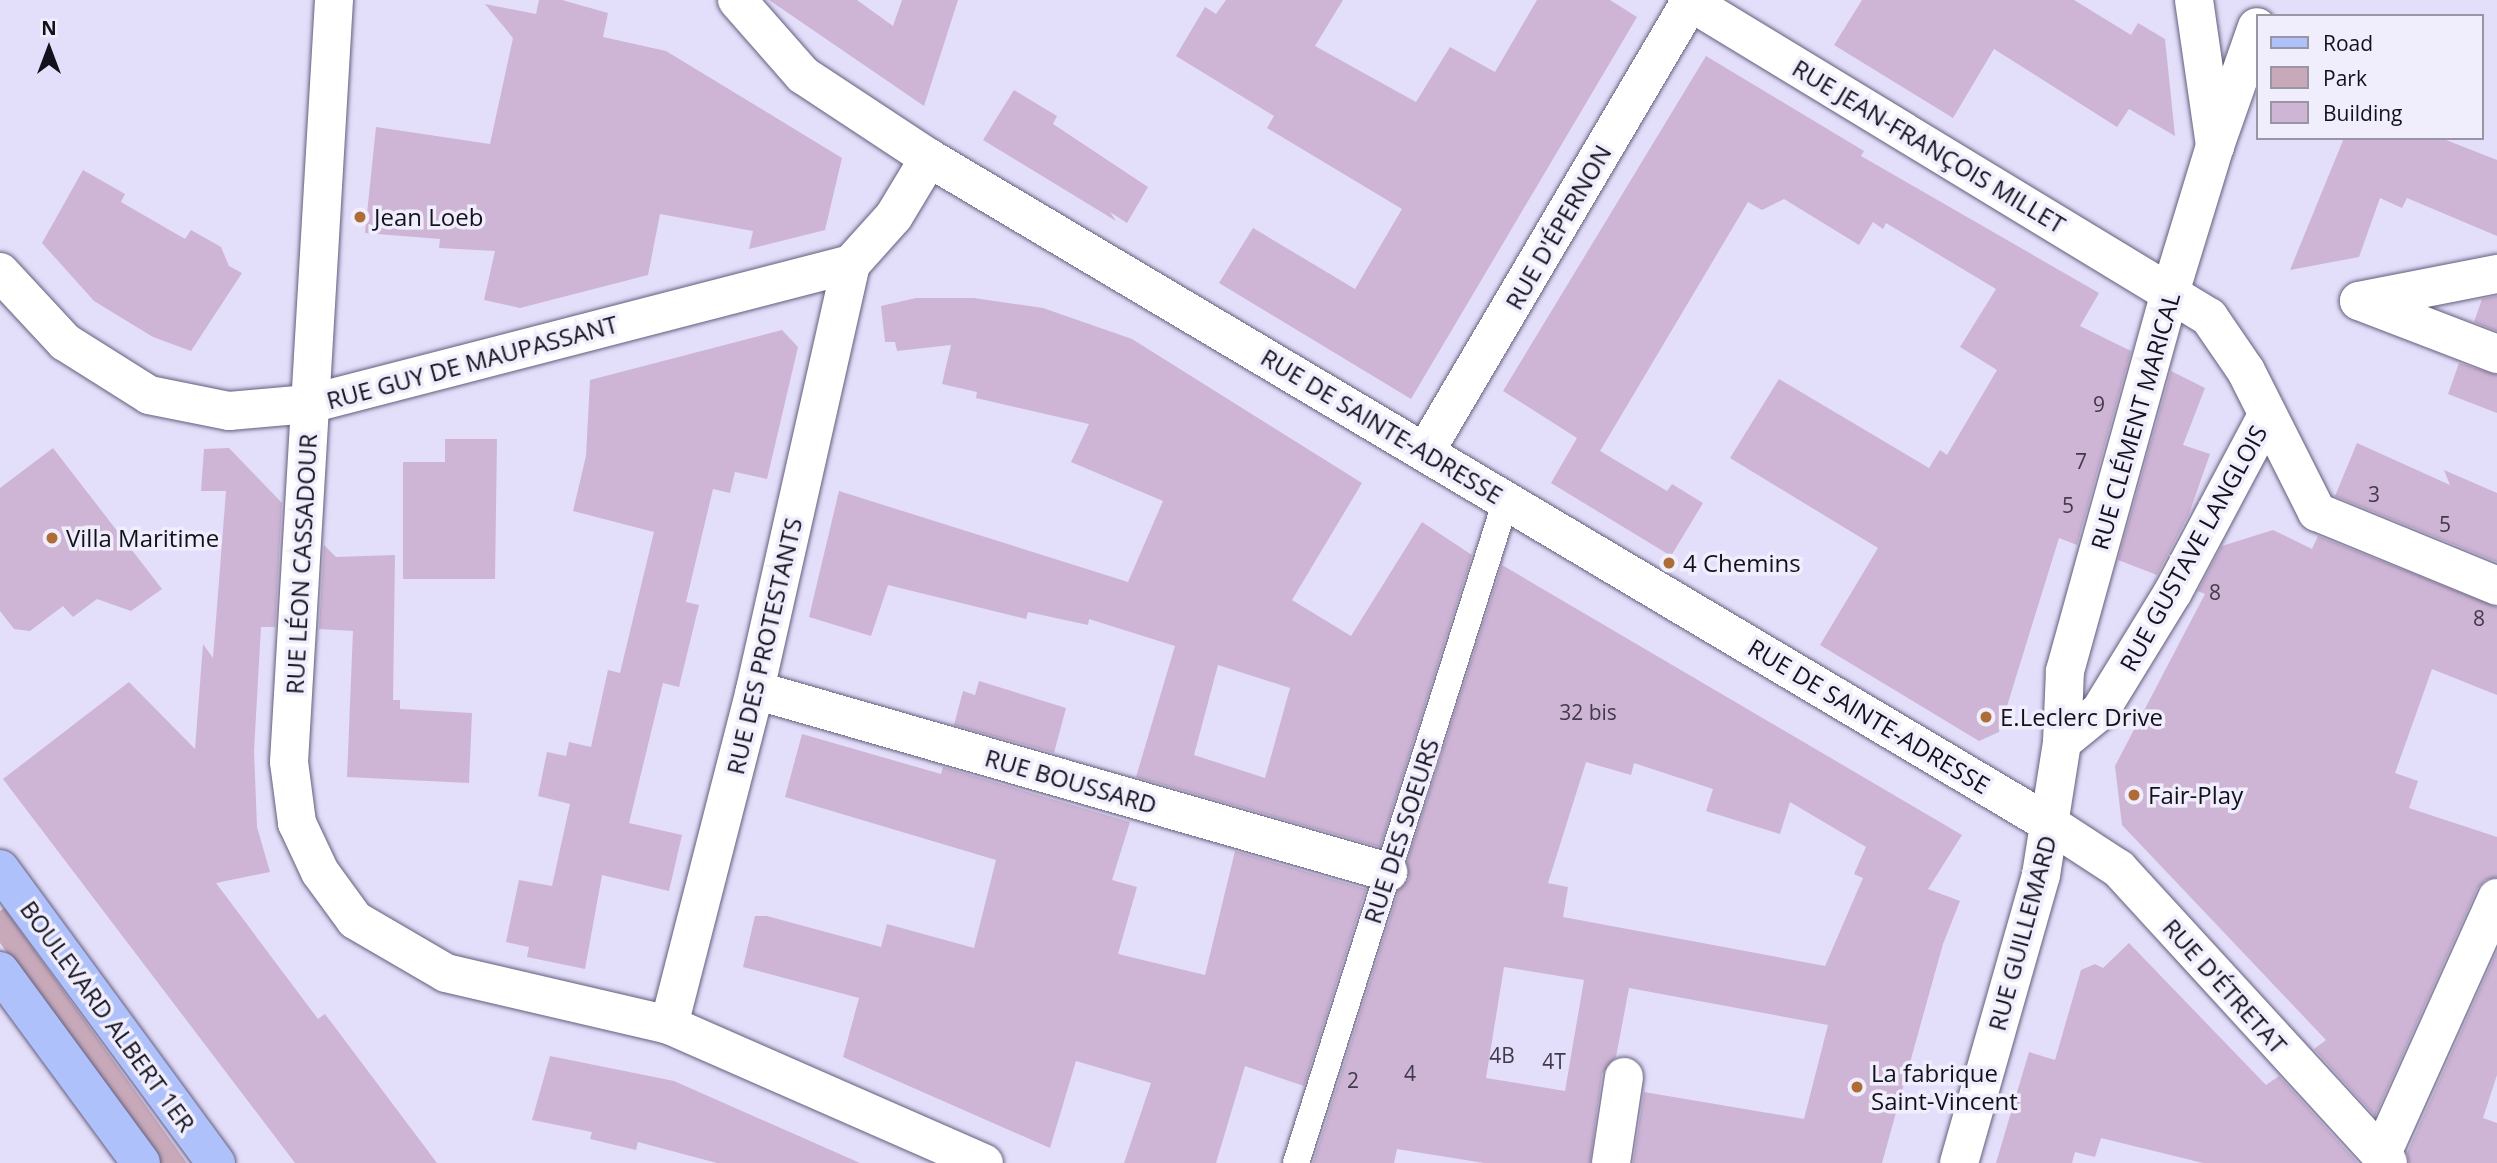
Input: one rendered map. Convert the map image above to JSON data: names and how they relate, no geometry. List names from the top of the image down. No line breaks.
{"streets":{"main road":["BOULEVARD ALBERT 1ER"],"street":["RUE JEAN-FRANÇOIS MILLET","RUE D'ÉPERNON","RUE GUY DE MAUPASSANT","RUE CLÉMENT MARICAL","RUE DE SAINTE-ADRESSE","RUE GUSTAVE LANGLOIS","RUE LÉON CASSADOUR","RUE DES PROTESTANTS","RUE BOUSSARD","RUE GUILLEMARD","RUE D'ÉTRETAT"],"lane":["RUE DES SOEURS"]},"crossings":[["RUE JEAN-FRANÇOIS MILLET","RUE D'ÉPERNON"],["RUE JEAN-FRANÇOIS MILLET","RUE CLÉMENT MARICAL"],["RUE JEAN-FRANÇOIS MILLET","RUE GUSTAVE LANGLOIS"],["RUE D'ÉPERNON","RUE DE SAINTE-ADRESSE"],["RUE GUY DE MAUPASSANT","RUE LÉON CASSADOUR"],["RUE GUY DE MAUPASSANT","RUE DES PROTESTANTS"],["RUE CLÉMENT MARICAL","RUE DE SAINTE-ADRESSE"],["RUE CLÉMENT MARICAL","RUE GUSTAVE LANGLOIS"],["RUE CLÉMENT MARICAL","RUE GUILLEMARD"],["RUE CLÉMENT MARICAL","RUE D'ÉTRETAT"],["RUE DE SAINTE-ADRESSE","RUE DES SOEURS"],["RUE DE SAINTE-ADRESSE","RUE GUILLEMARD"],["RUE DE SAINTE-ADRESSE","RUE D'ÉTRETAT"],["RUE LÉON CASSADOUR","RUE DES PROTESTANTS"],["RUE DES PROTESTANTS","RUE BOUSSARD"],["RUE BOUSSARD","RUE DES SOEURS"],["RUE GUILLEMARD","RUE D'ÉTRETAT"]],"places":["Jean Loeb","Villa Maritime","4 Chemins","E.Leclerc Drive","Fair-Play","La fabrique Saint-Vincent"],"house_numbers":["9","7","3","5","5","8","8","32 bis","4B","4T","4","2"],"legend":["Road","Park","Building"],"north":"top"}
